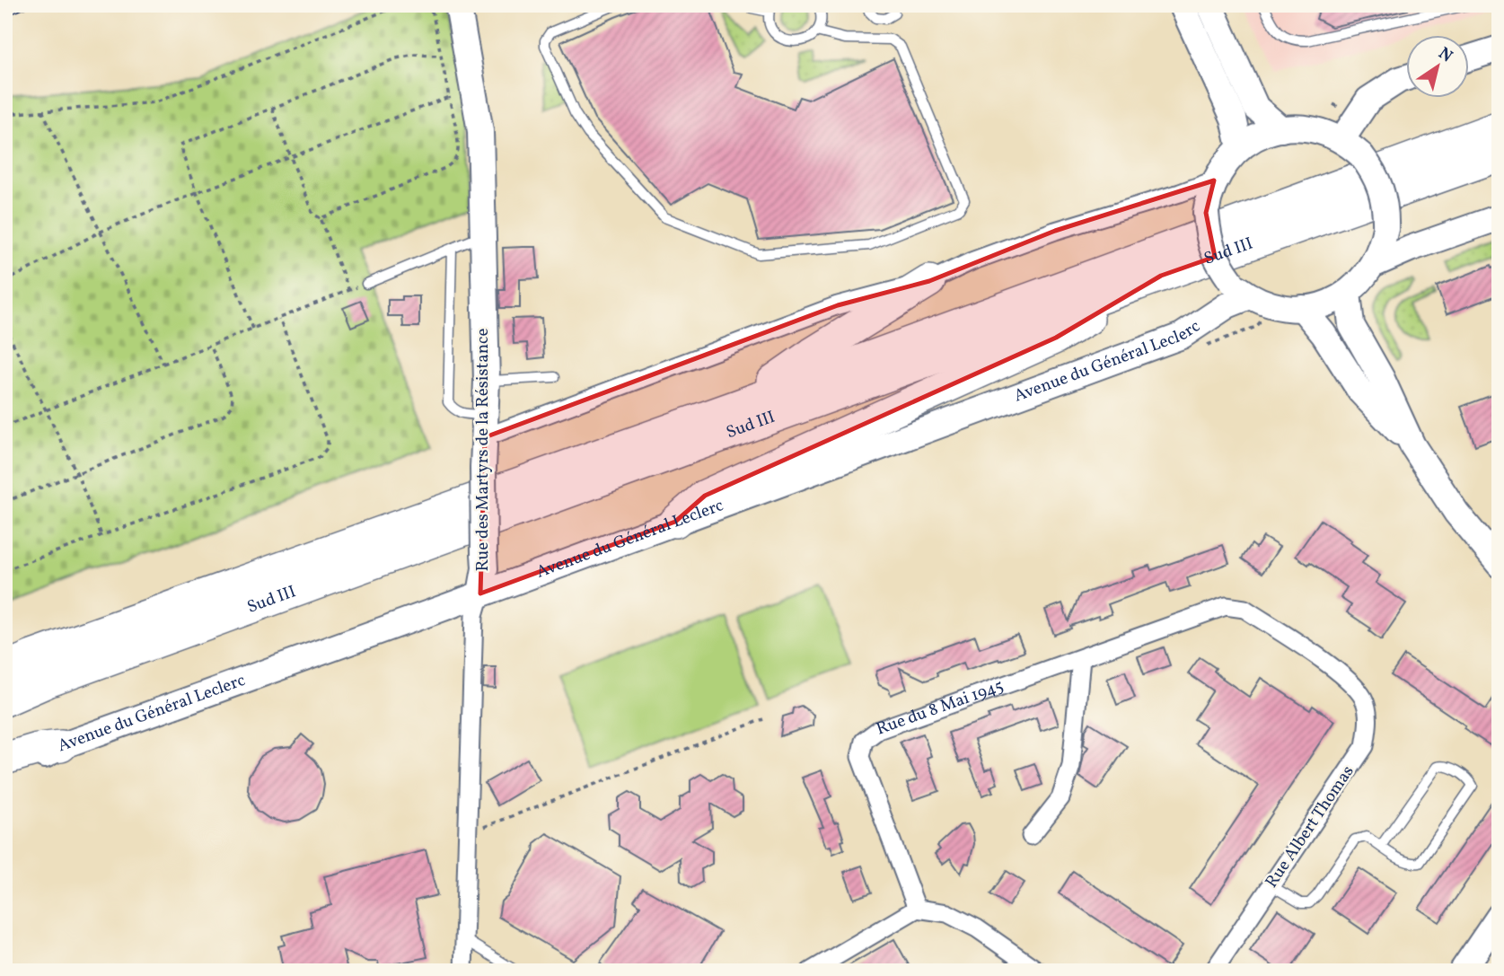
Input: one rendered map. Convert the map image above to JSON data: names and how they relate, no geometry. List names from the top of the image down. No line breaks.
{"streets":{"highway":["Sud III"],"street":["Avenue du Général Leclerc","Rue des Martyrs de la Résistance","Rue du 8 Mai 1945","Rue Albert Thomas"]},"crossings":[["Avenue du Général Leclerc","Rue des Martyrs de la Résistance"],["Rue du 8 Mai 1945","Rue Albert Thomas"]],"north":"top right"}
